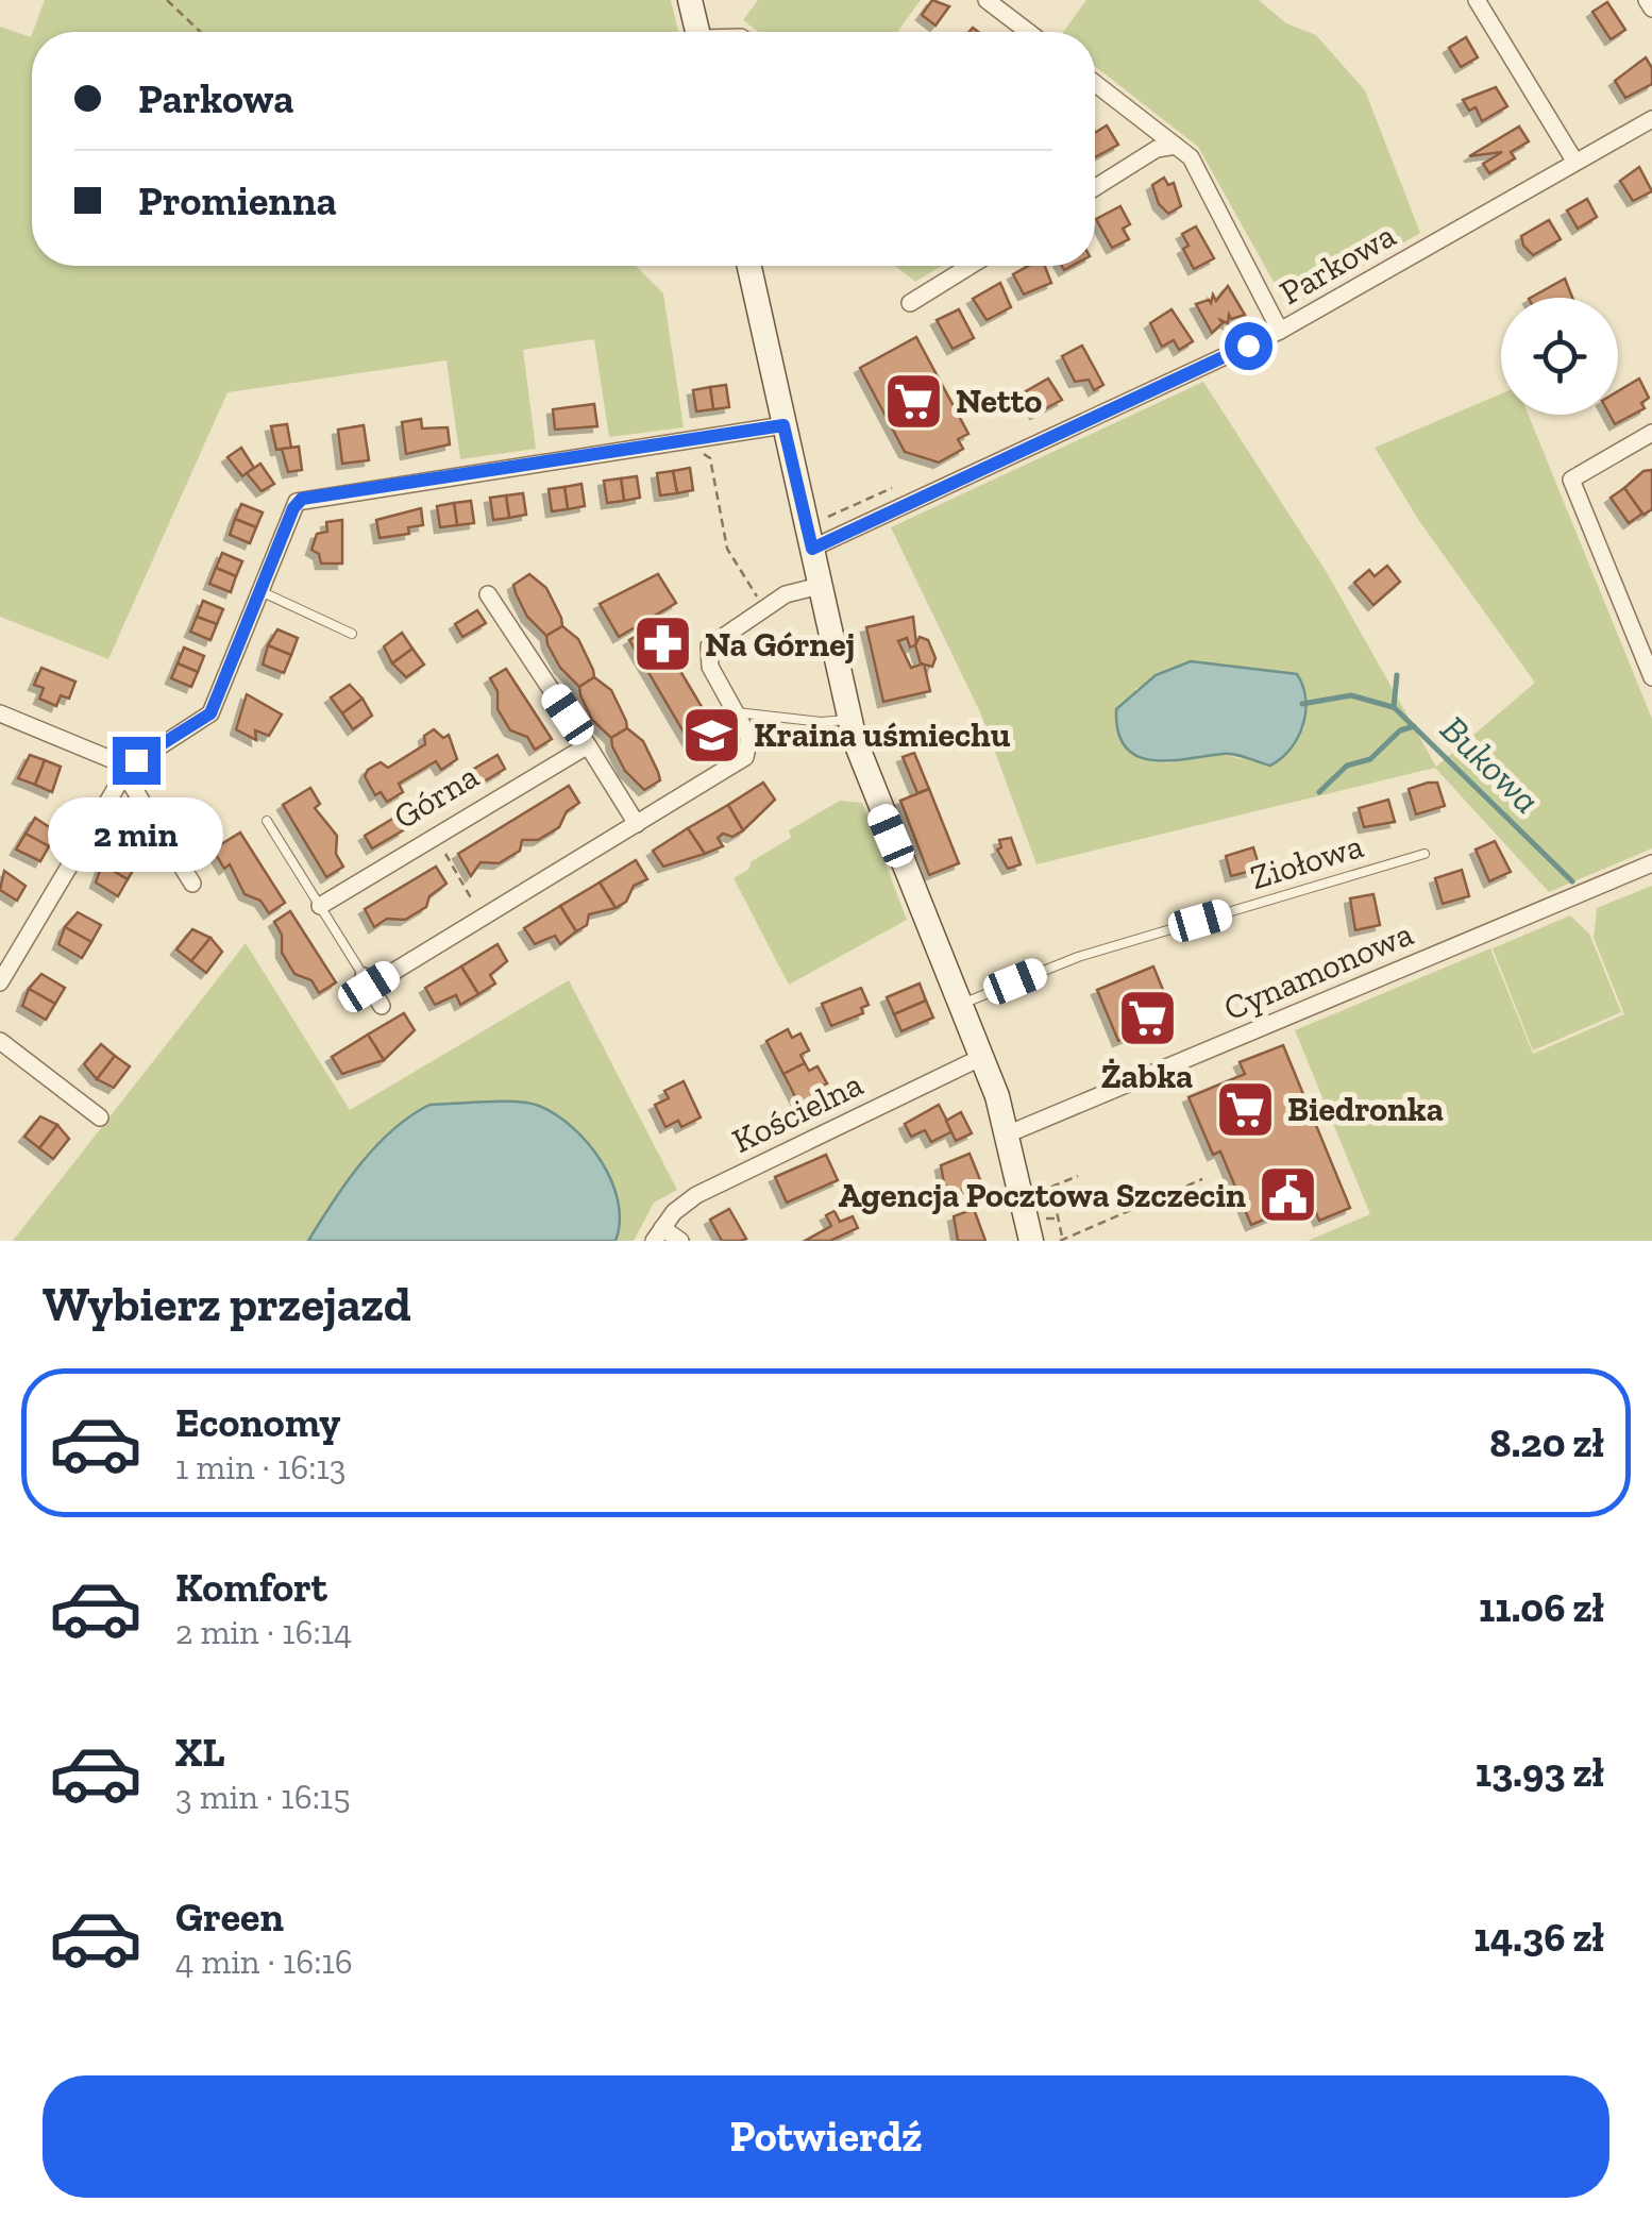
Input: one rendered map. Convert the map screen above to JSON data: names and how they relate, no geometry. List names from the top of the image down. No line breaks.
{"streets":{"street":["Parkowa","Górna","Cynamonowa","Kościelna"],"lane":["Ziołowa"]},"water":["Bukowa"],"places":{"supermarket":["Netto","Żabka","Biedronka"],"pharmacy":["Na Górnej"],"school or university":["Kraina uśmiechu"],"public building":["Agencja Pocztowa Szczecin"]},"page":{"banner":["Parkowa","Promienna"],"bubble":"2 min","heading":"Wybierz przejazd","list":[{"name":"Economy","note":"1 min · 16:13","value":"8.20 zł"},{"name":"Komfort","note":"2 min · 16:14","value":"11.06 zł"},{"name":"XL","note":"3 min · 16:15","value":"13.93 zł"},{"name":"Green","note":"4 min · 16:16","value":"14.36 zł"}],"buttons":"Potwierdź"}}
